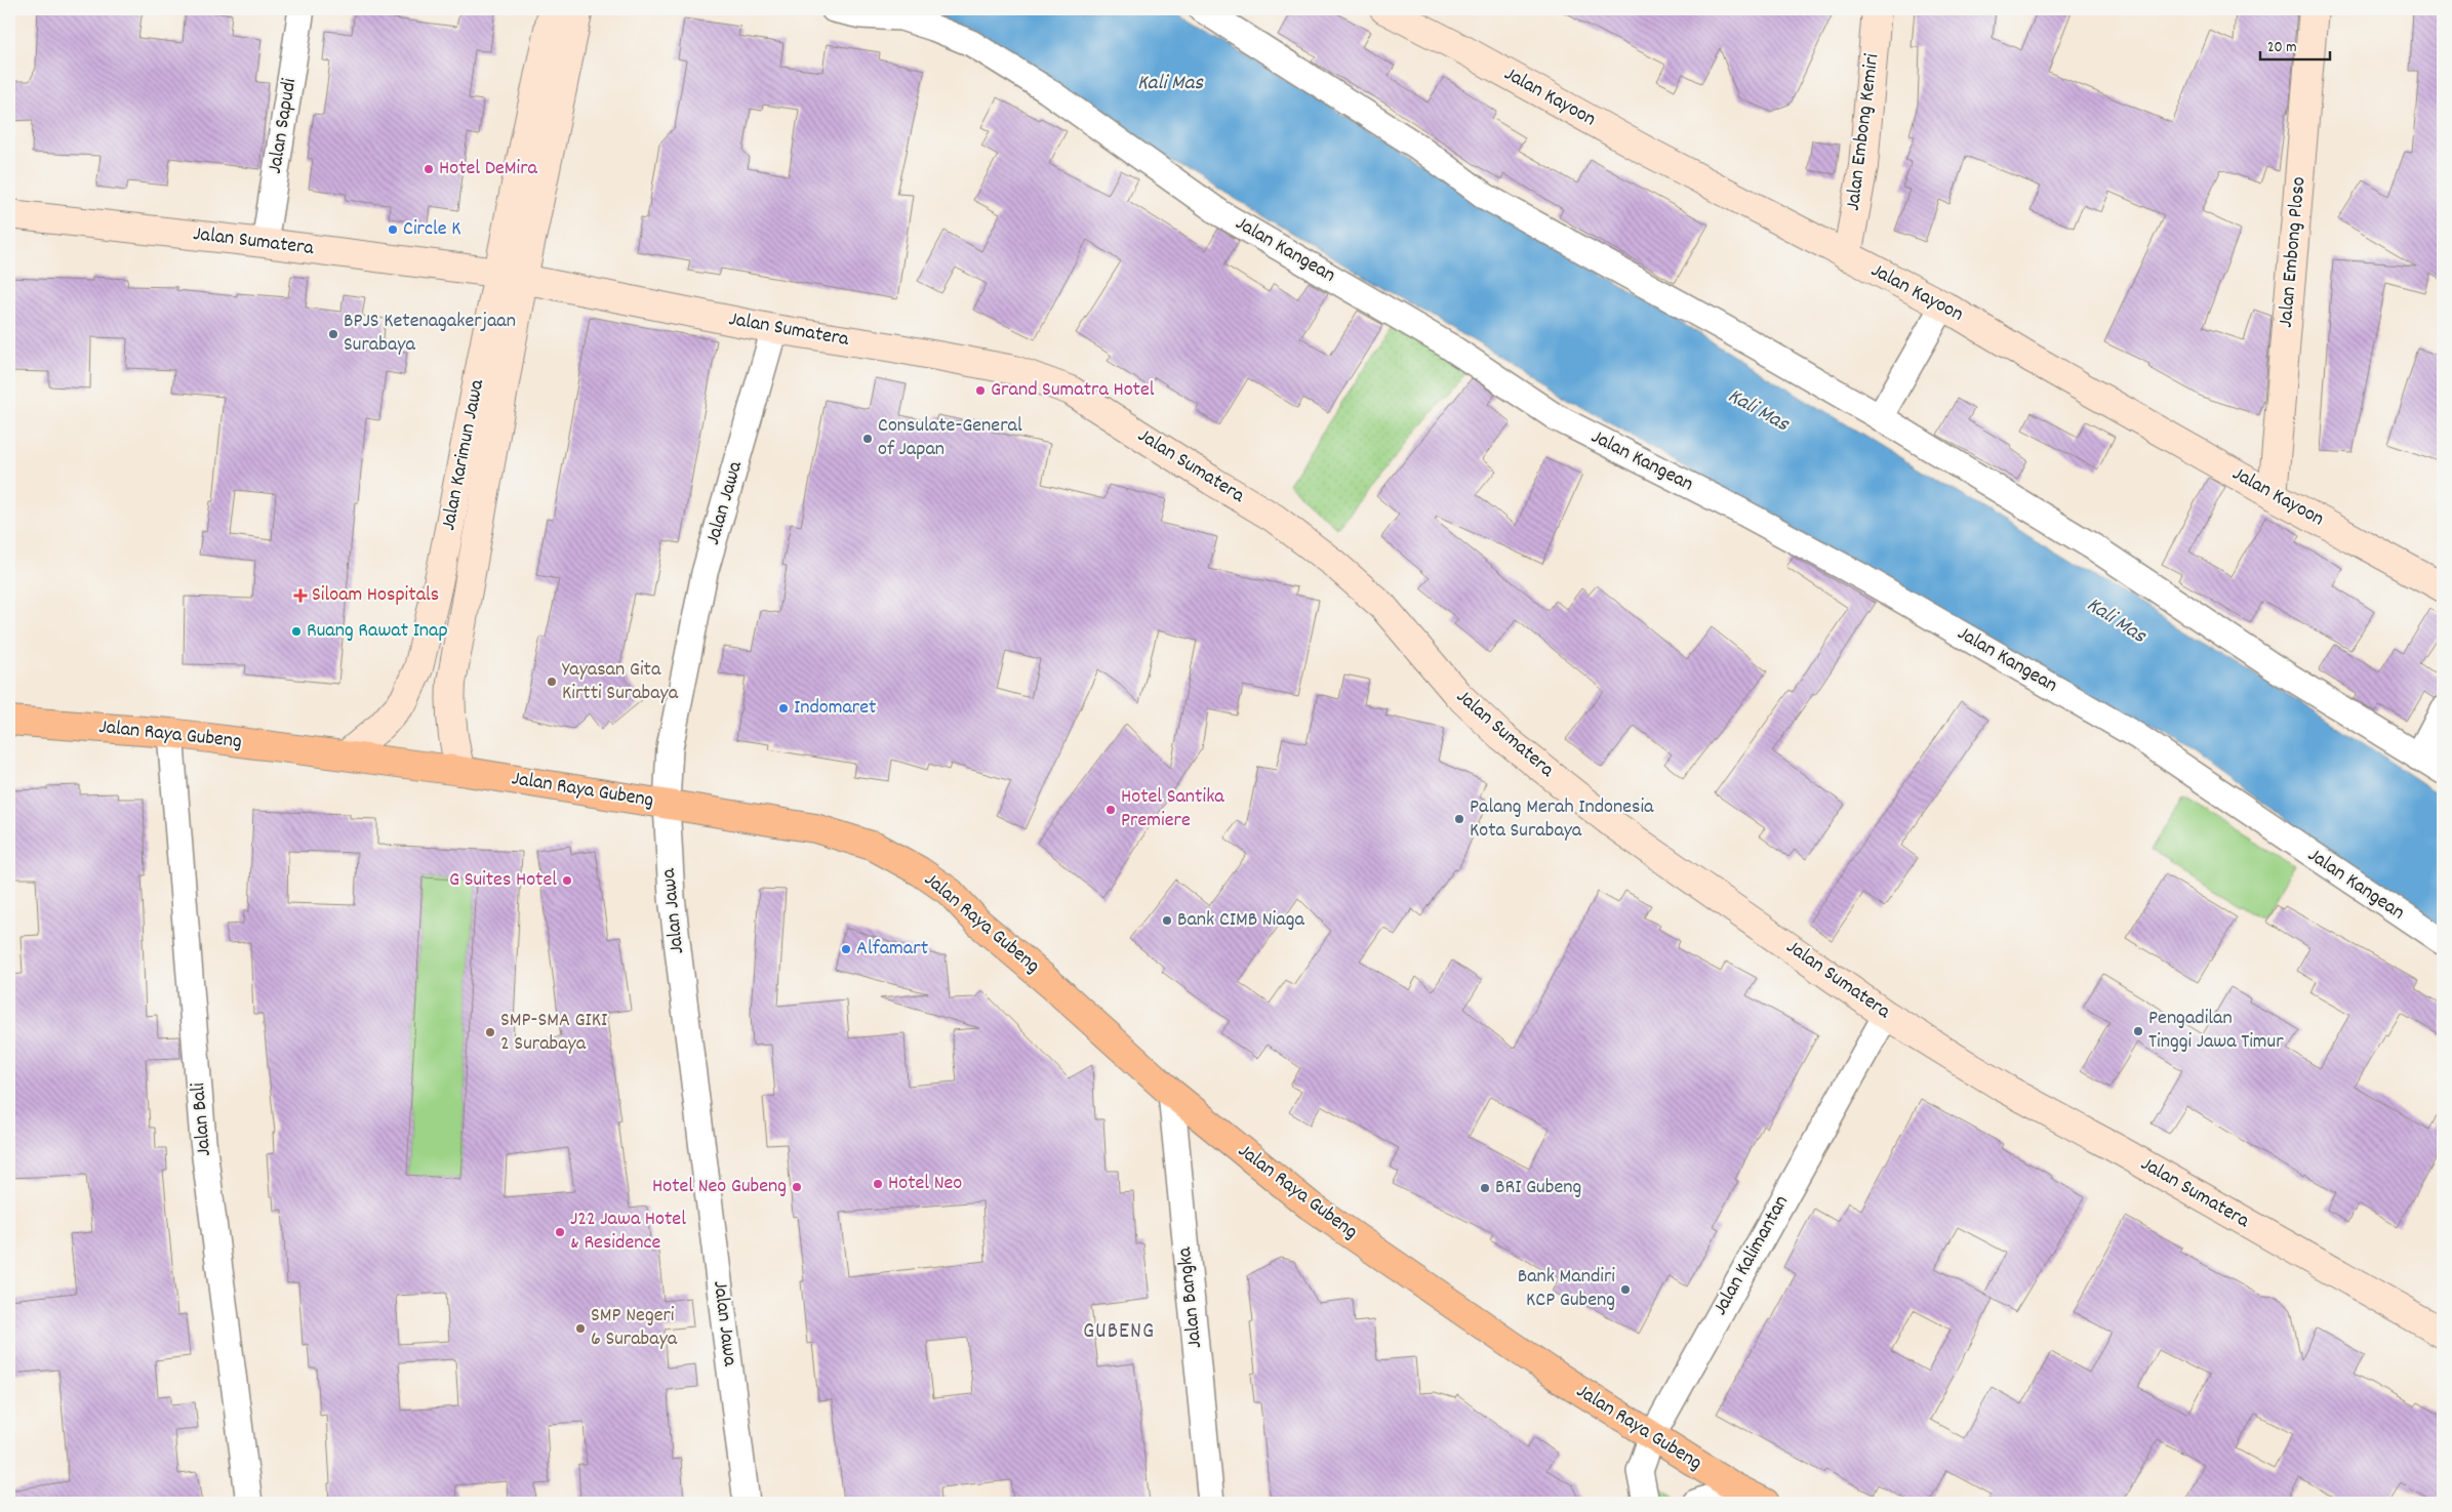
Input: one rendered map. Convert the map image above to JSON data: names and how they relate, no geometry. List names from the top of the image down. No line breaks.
{"streets":{"highway":["Jalan Raya Gubeng"],"street":["Jalan Kayoon","Jalan Sapudi","Jalan Embong Kemiri","Jalan Sumatera","Jalan Kangean","Jalan Embong Ploso","Jalan Karimun Jawa","Jalan Jawa","Jalan Bali","Jalan Kalimantan","Jalan Bangka"]},"crossings":[["Jalan Kayoon","Jalan Embong Kemiri"],["Jalan Kayoon","Jalan Embong Ploso"],["Jalan Sapudi","Jalan Sumatera"],["Jalan Sumatera","Jalan Karimun Jawa"],["Jalan Sumatera","Jalan Jawa"],["Jalan Sumatera","Jalan Kalimantan"],["Jalan Karimun Jawa","Jalan Raya Gubeng"],["Jalan Jawa","Jalan Raya Gubeng"],["Jalan Raya Gubeng","Jalan Bali"],["Jalan Raya Gubeng","Jalan Kalimantan"],["Jalan Raya Gubeng","Jalan Bangka"]],"districts":["GUBENG"],"water":["Kali Mas"],"places":{"other":["Hotel DeMira","Circle K","BPJS Ketenagakerjaan Surabaya","Grand Sumatra Hotel","Consulate-General of Japan","Ruang Rawat Inap","Yayasan Gita Kirtti Surabaya","Indomaret","Hotel Santika Premiere","Palang Merah Indonesia Kota Surabaya","G Suites Hotel","Bank CIMB Niaga","Alfamart","Pengadilan Tinggi Jawa Timur","SMP-SMA GIKI 2 Surabaya","Hotel Neo","Hotel Neo Gubeng","BRI Gubeng","J22 Jawa Hotel & Residence","Bank Mandiri KCP Gubeng","SMP Negeri 6 Surabaya"],"health":["Siloam Hospitals"]},"scale_bar":"20 m"}
